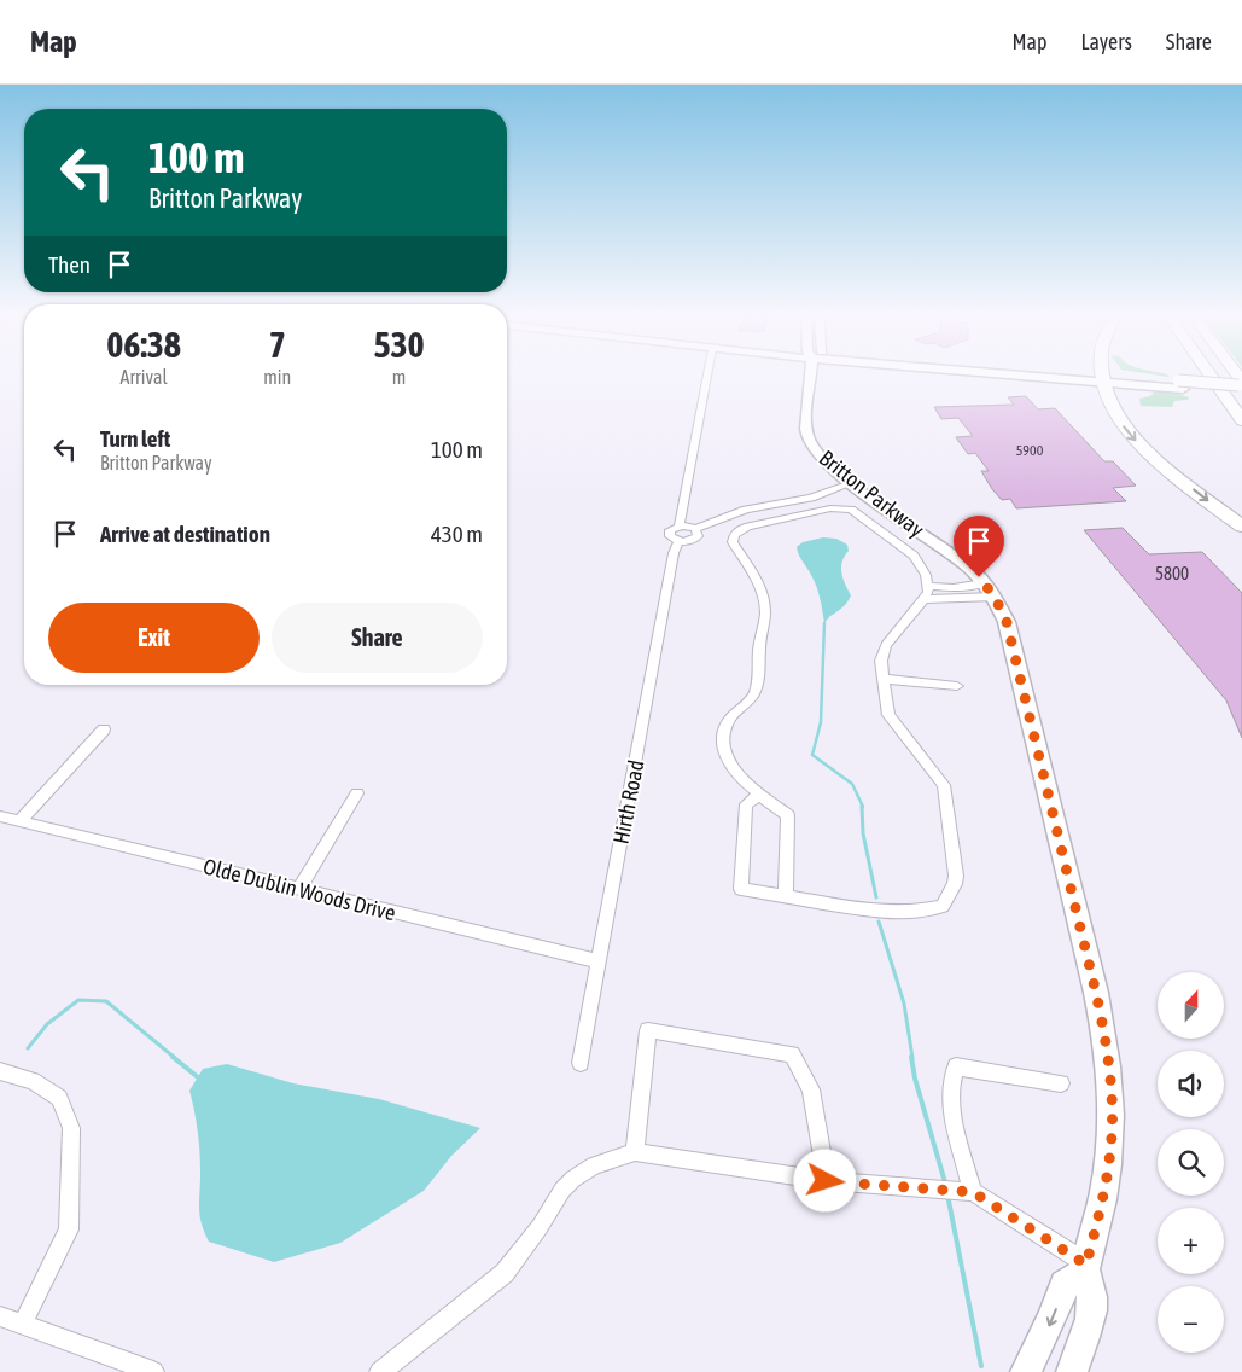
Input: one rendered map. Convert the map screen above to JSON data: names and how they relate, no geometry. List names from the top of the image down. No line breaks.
{"streets":{"main road":["Britton Parkway"],"street":["Hirth Road","Olde Dublin Woods Drive"]},"crossings":[["Hirth Road","Olde Dublin Woods Drive"]],"house_numbers":["5900","5800"],"north":"top","page":{"header":"Map","nav":["Map","Layers","Share"],"turn":["100 m","Britton Parkway"],"then":"Then","eta":["06:38","Arrival","7","min","530","m"],"list":[{"name":"Turn left","note":"Britton Parkway","value":"100 m"},{"name":"Arrive at destination","value":"430 m"}],"buttons":["Exit","Share"],"map_buttons":["+","−"]}}
